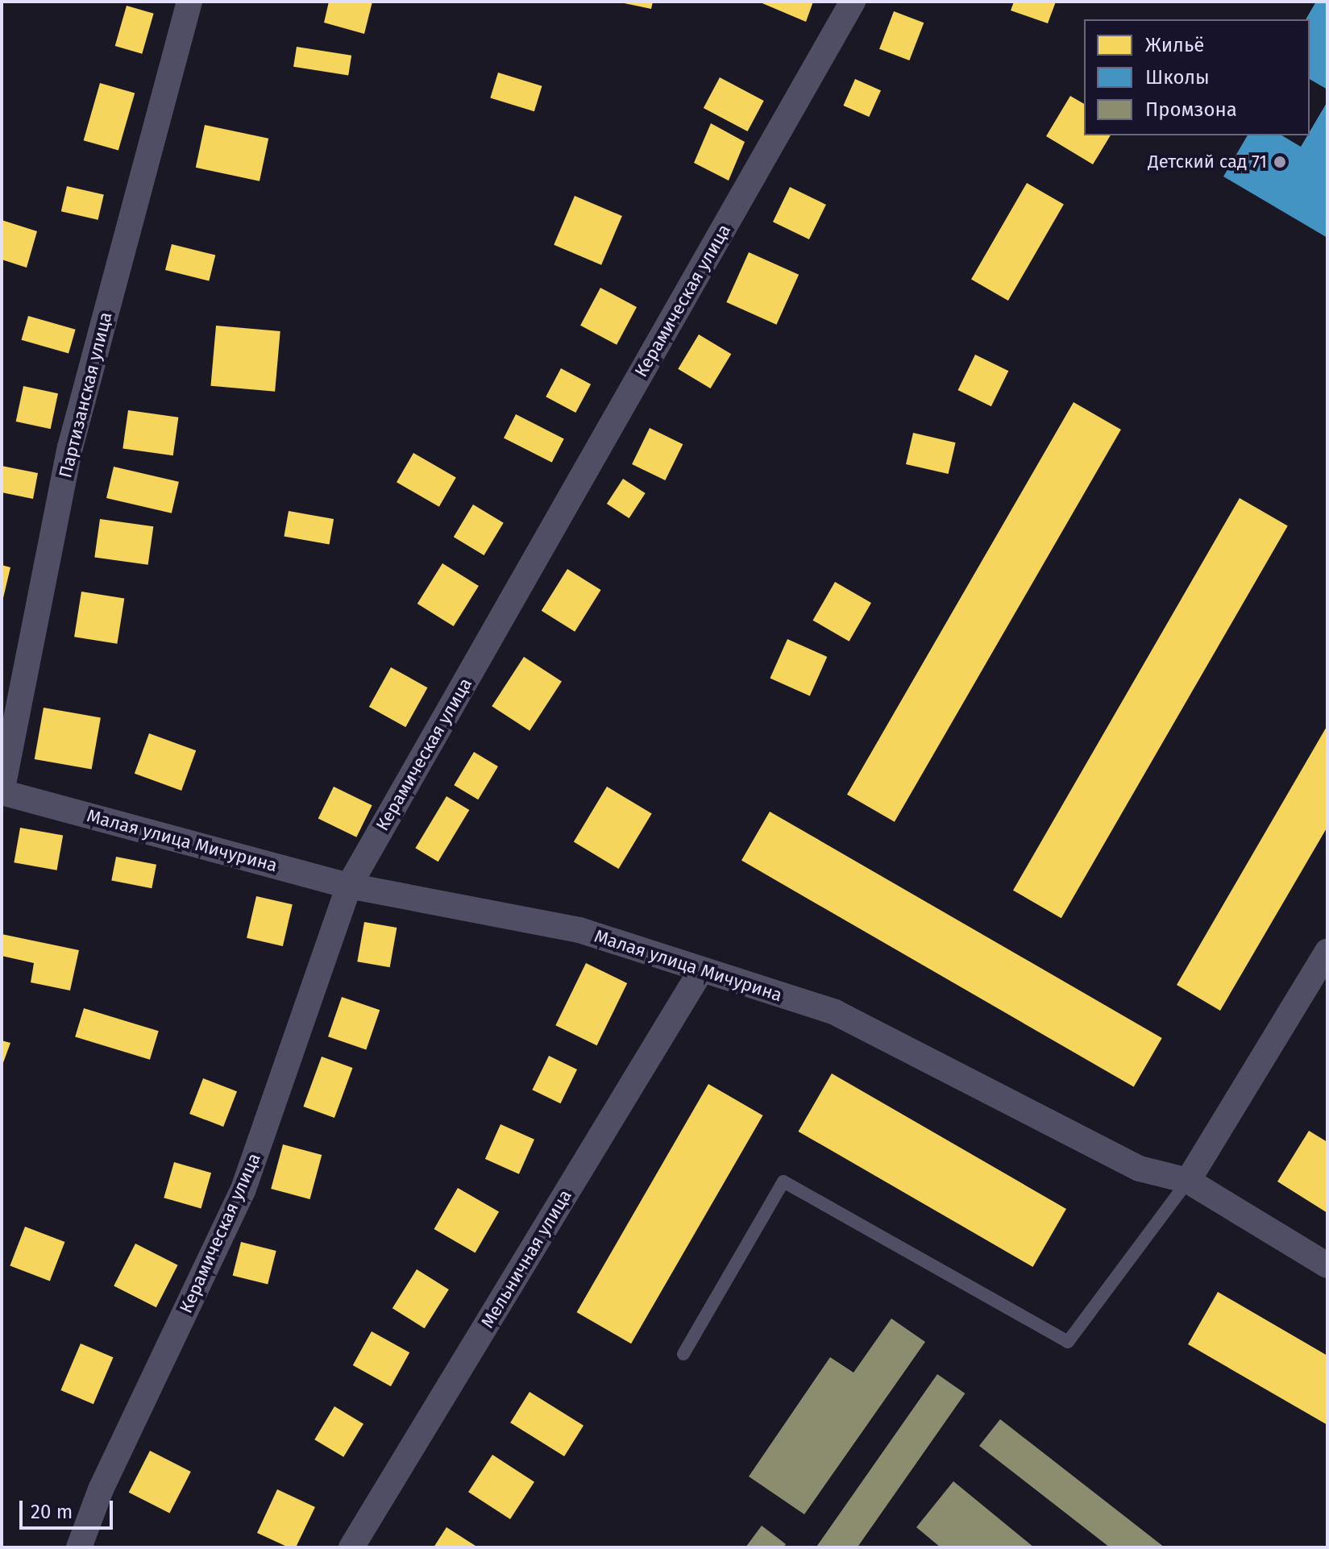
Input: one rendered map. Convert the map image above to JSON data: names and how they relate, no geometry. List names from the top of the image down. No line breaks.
{"streets":{"street":["Керамическая улица","Партизанская улица","Малая улица Мичурина","Мельничная улица"]},"crossings":[["Керамическая улица","Малая улица Мичурина"],["Партизанская улица","Малая улица Мичурина"],["Малая улица Мичурина","Мельничная улица"]],"places":["Детский сад 71"],"legend":["Жильё","Школы","Промзона"],"scale_bar":"20 m"}
